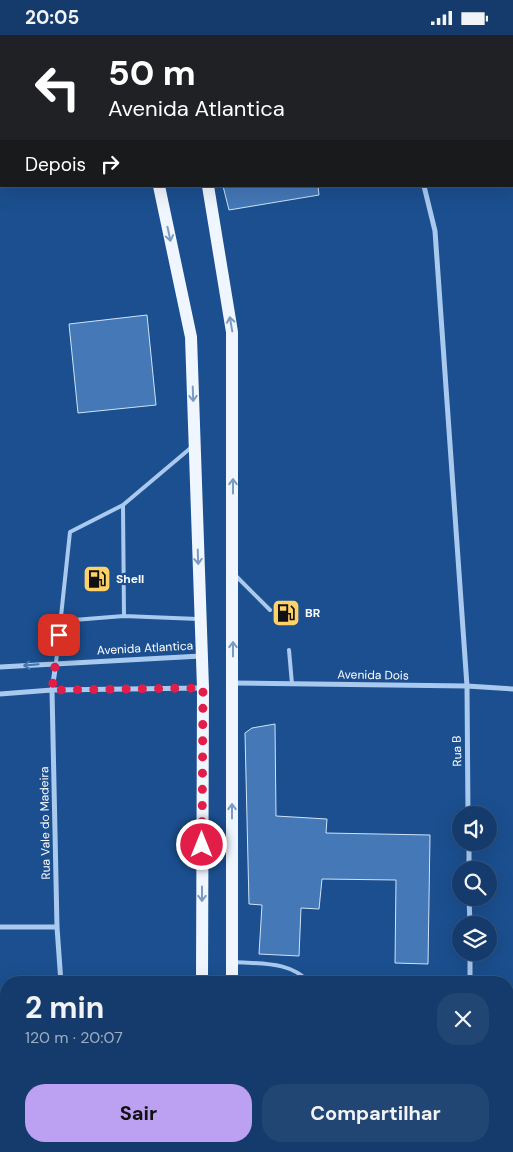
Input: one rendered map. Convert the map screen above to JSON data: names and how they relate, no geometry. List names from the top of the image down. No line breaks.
{"streets":{"street":["Avenida Atlantica","Avenida Dois","Rua B","Rua Vale do Madeira"]},"crossings":[["Avenida Atlantica","Rua Vale do Madeira"],["Avenida Dois","Rua B"]],"places":{"fuel station":["Shell","BR"]},"page":{"status":"20:05","turn":["50 m","Avenida Atlantica"],"then":"Depois","heading":["2 min","120 m · 20:07"],"buttons":["Sair","Compartilhar"]}}
